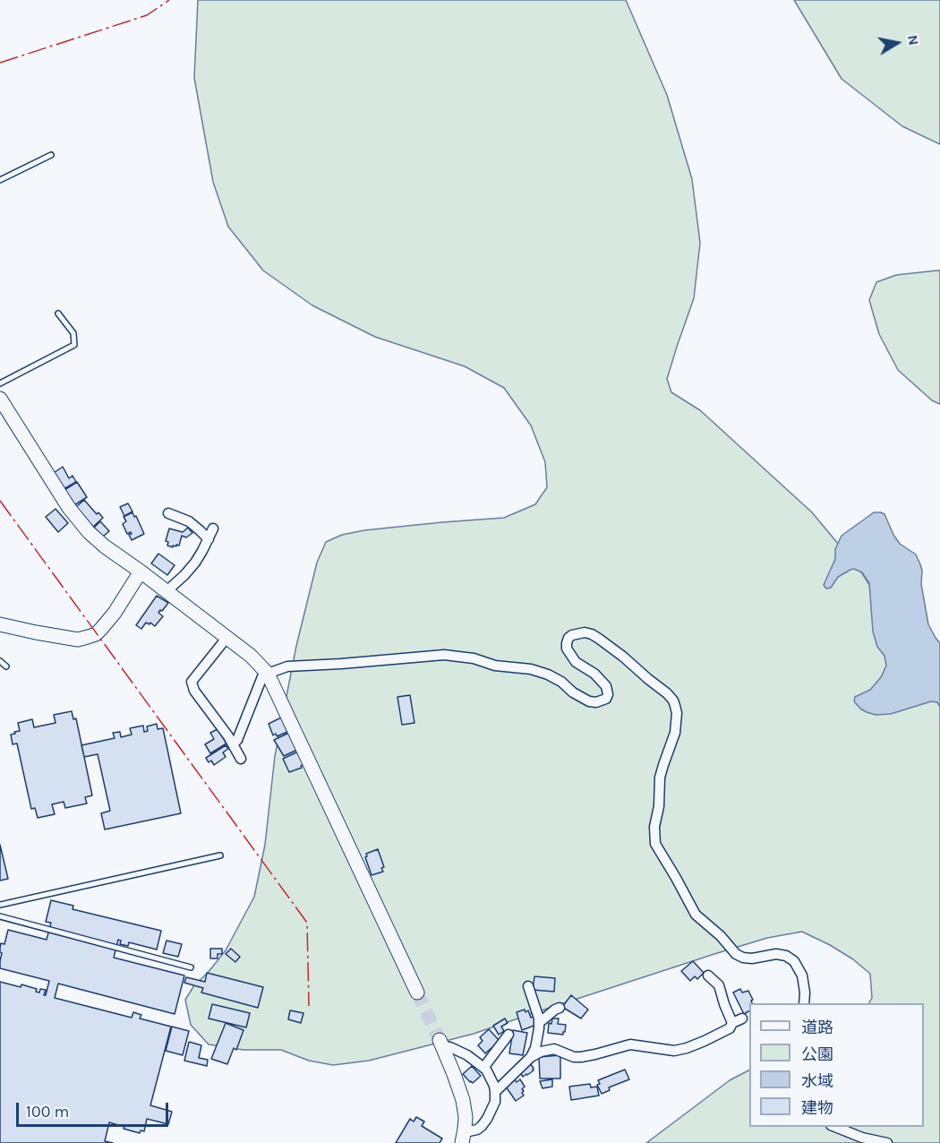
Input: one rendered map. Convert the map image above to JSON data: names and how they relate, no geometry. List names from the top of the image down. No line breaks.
{"legend":["道路","公園","水域","建物"],"scale_bar":"100 m","north":"right"}
